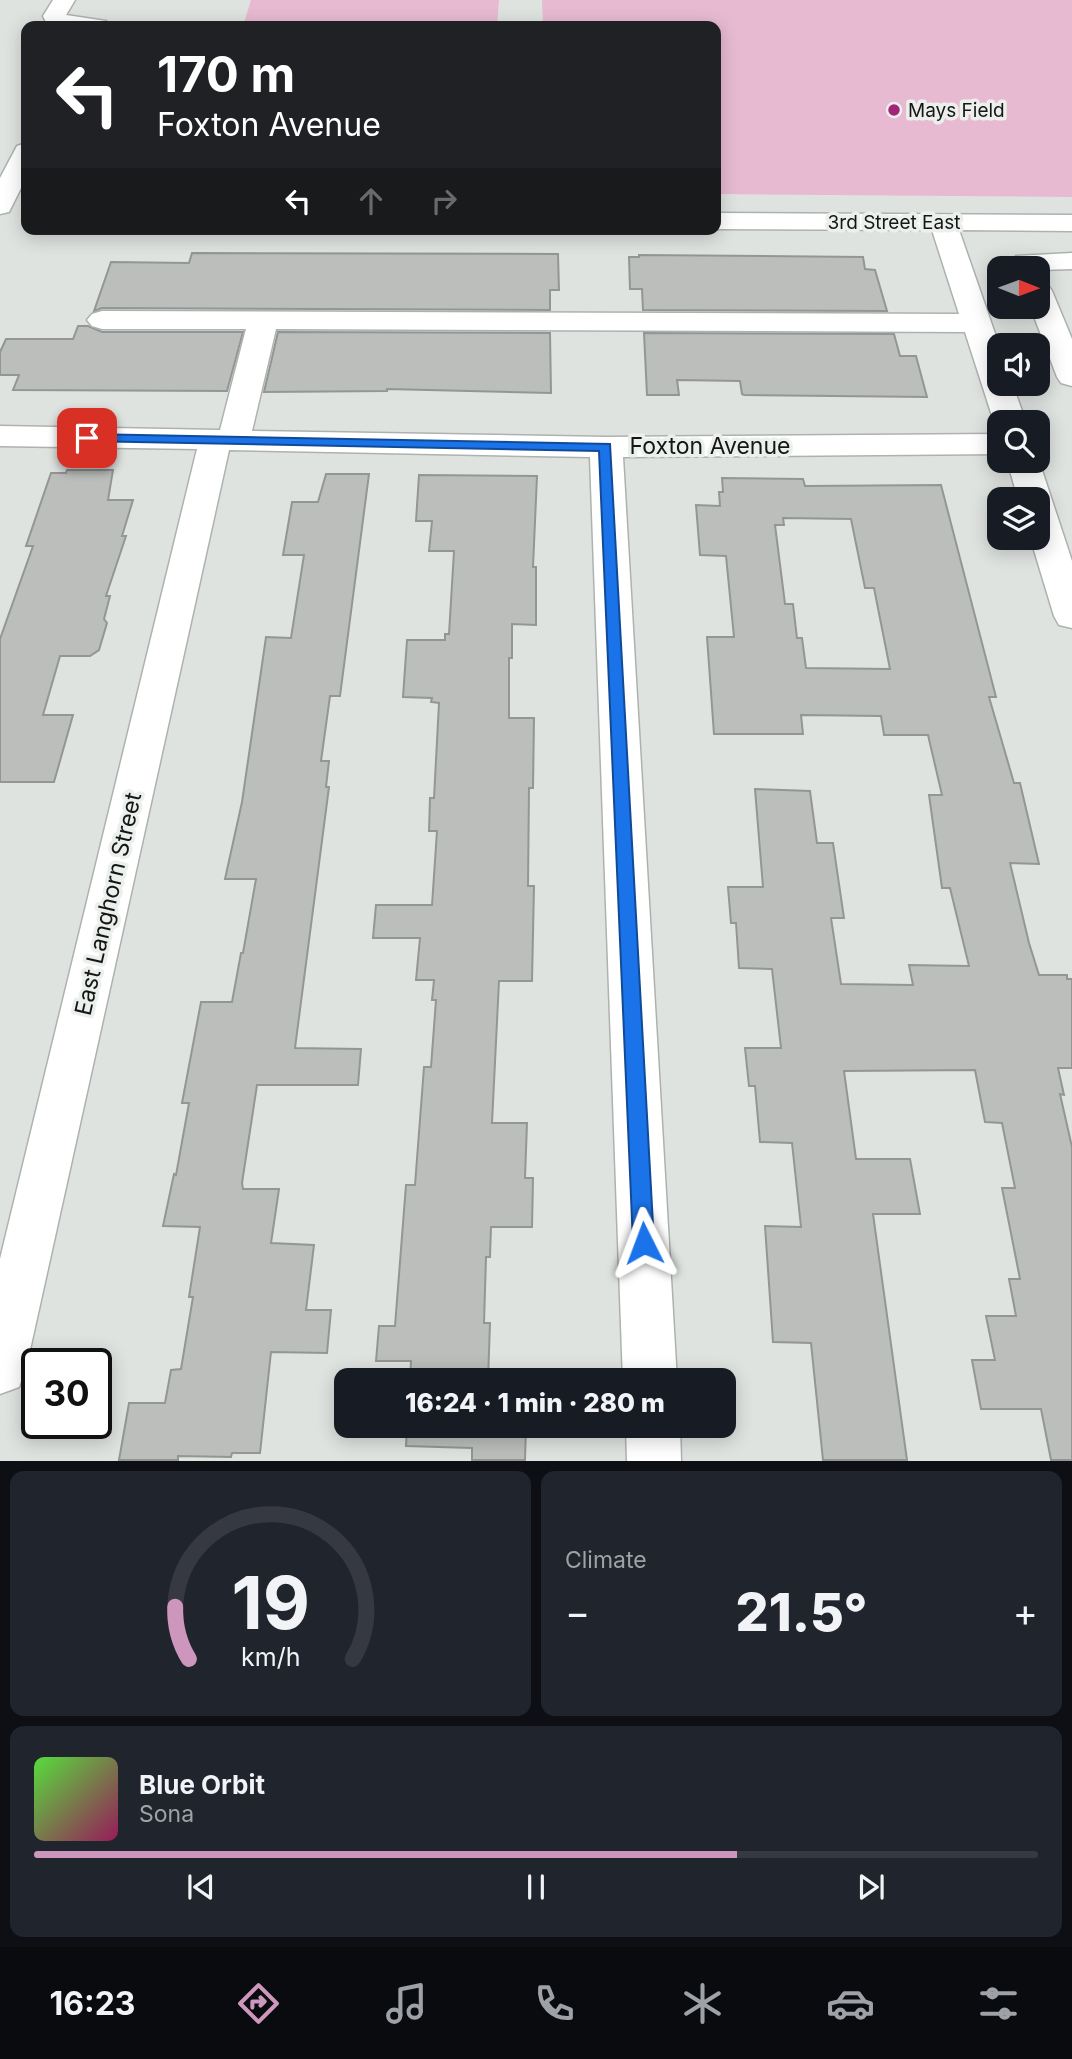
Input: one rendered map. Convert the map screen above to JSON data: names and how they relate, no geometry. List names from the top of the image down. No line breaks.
{"streets":{"street":["3rd Street East","Foxton Avenue","East Langhorn Street"]},"crossings":[["Foxton Avenue","East Langhorn Street"]],"places":["Mays Field"],"north":"right","page":{"turn":["170 m","Foxton Avenue"],"limit":"30","trip":"16:24 · 1 min · 280 m","tile":"Climate","heat":["−","21.5°","+"],"song":["Blue Orbit","Sona"],"tabs":"16:23","gauge":["19","km/h"]}}
